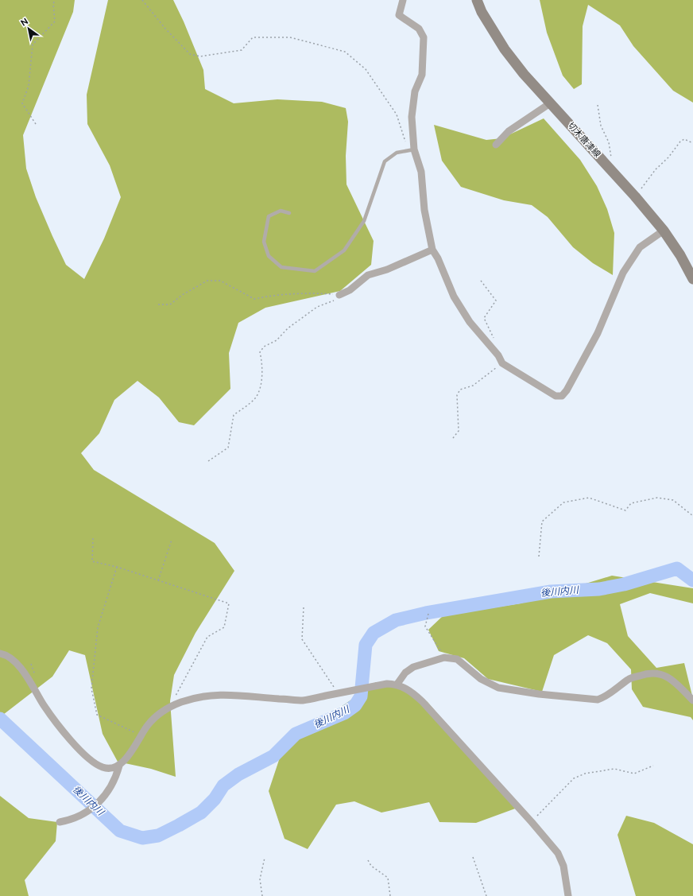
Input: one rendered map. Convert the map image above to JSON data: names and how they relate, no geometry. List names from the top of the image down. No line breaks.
{"streets":{"main road":["切木唐津線"]},"water":["後川内川"],"north":"top left"}
